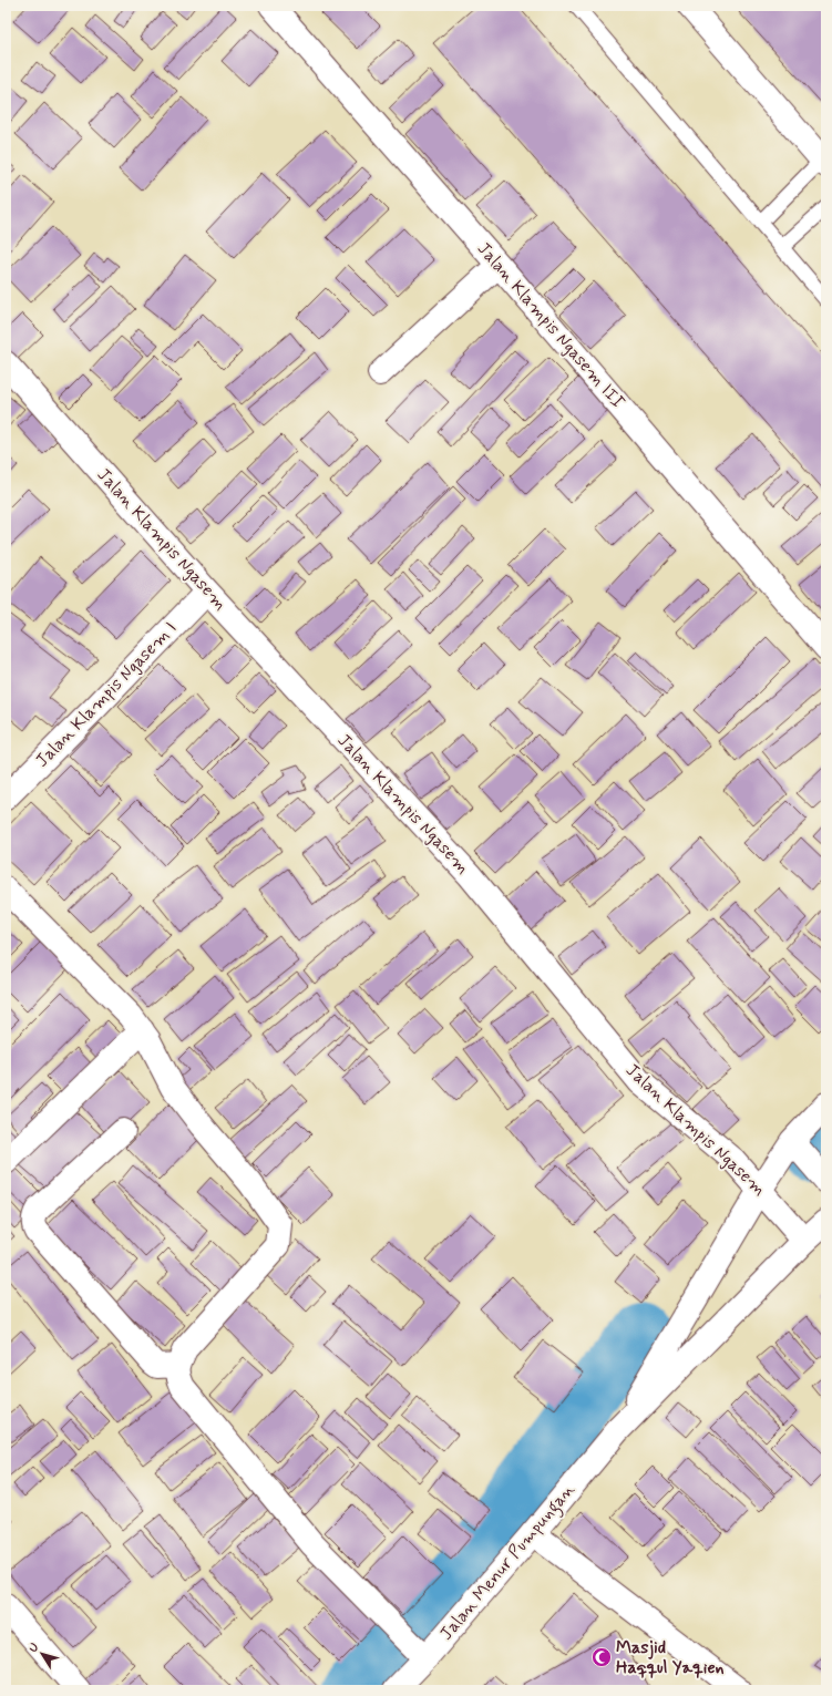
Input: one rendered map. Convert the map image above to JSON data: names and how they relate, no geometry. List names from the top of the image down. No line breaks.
{"streets":{"street":["Jalan Klampis Ngasem III","Jalan Klampis Ngasem","Jalan Klampis Ngasem I","Jalan Menur Pumpungan"]},"crossings":[["Jalan Klampis Ngasem","Jalan Klampis Ngasem I"],["Jalan Klampis Ngasem","Jalan Menur Pumpungan"]],"places":{"mosque":["Masjid Haqqul Yaqien"]},"north":"top left"}
